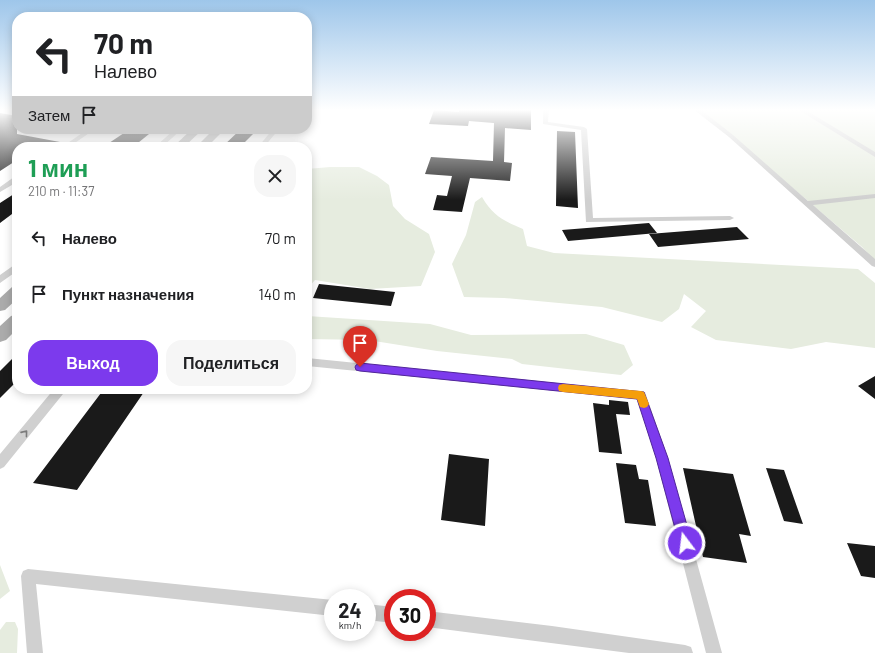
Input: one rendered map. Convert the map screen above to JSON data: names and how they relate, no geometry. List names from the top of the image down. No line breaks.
{"page":{"turn":["70 m","Налево"],"then":"Затем","heading":["1 мин","210 m · 11:37"],"list":[{"name":"Налево","value":"70 m"},{"name":"Пункт назначения","value":"140 m"}],"buttons":["Выход","Поделиться"],"speed":"24 km/h","limit":"30"}}
